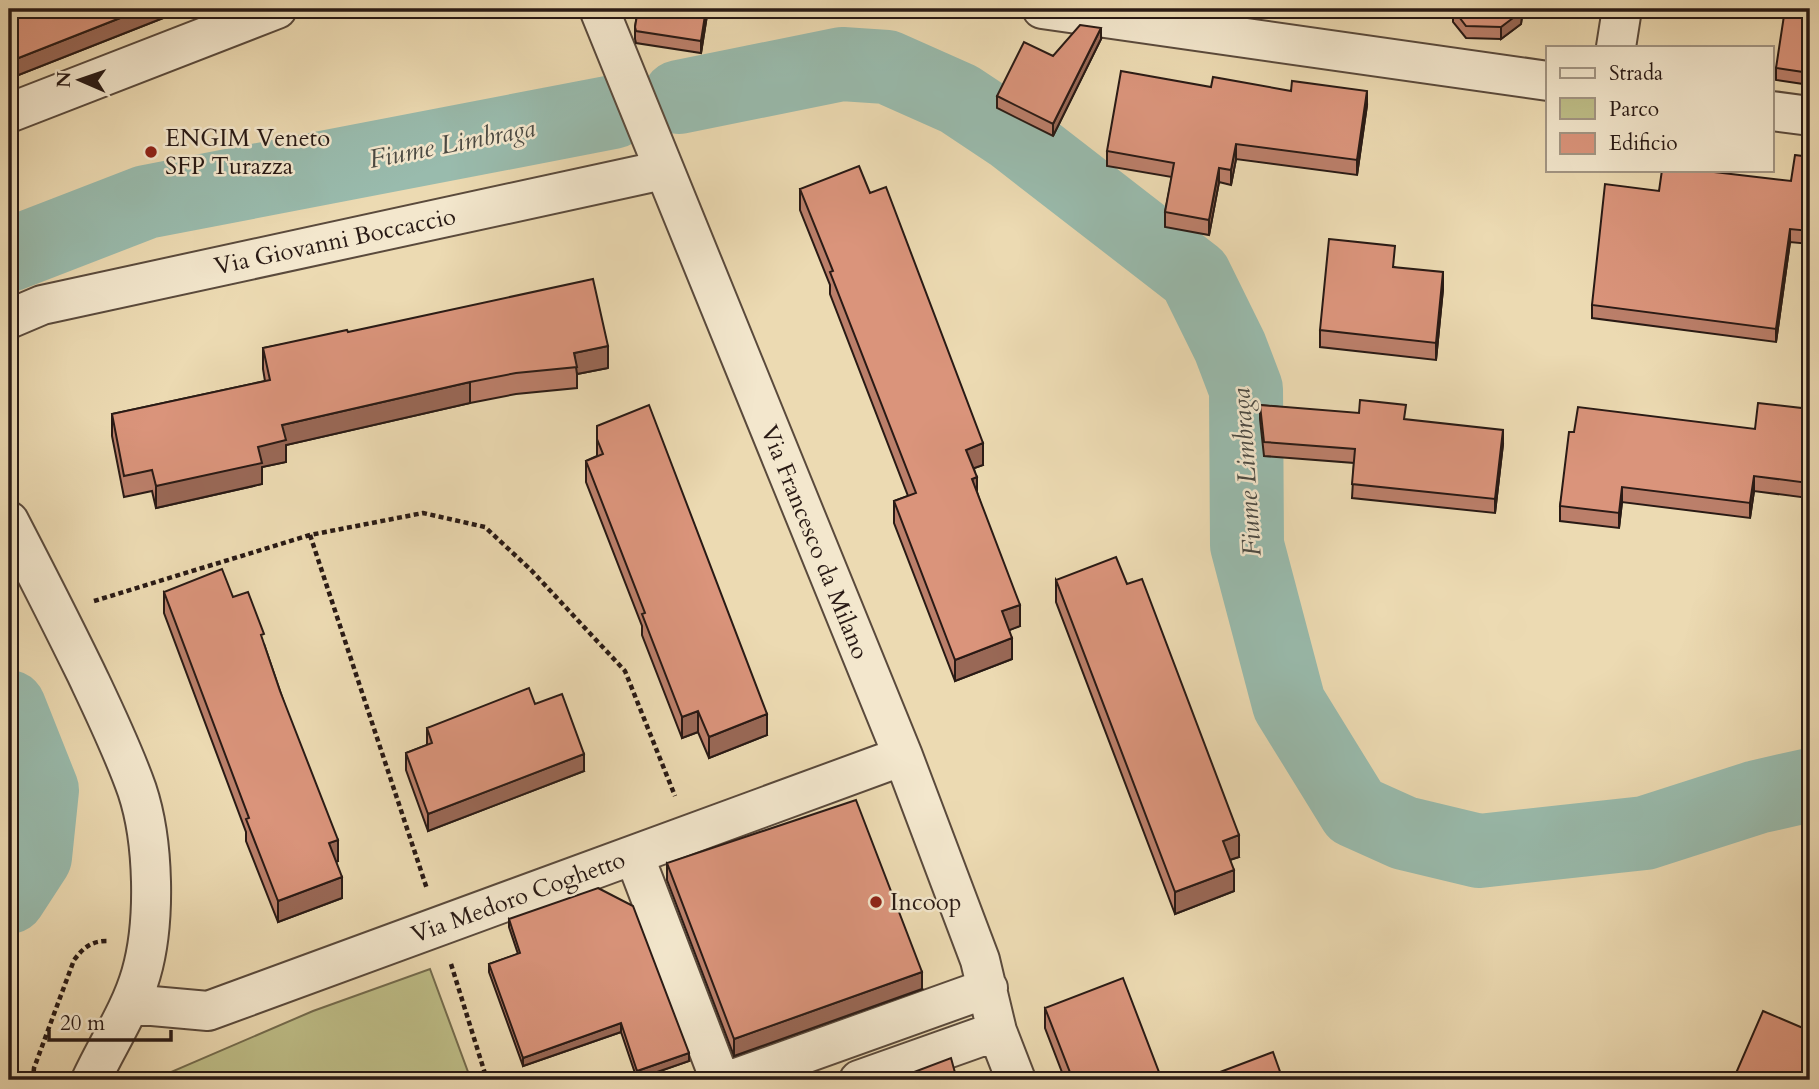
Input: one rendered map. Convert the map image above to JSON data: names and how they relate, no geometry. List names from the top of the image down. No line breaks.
{"streets":{"street":["Via Giovanni Boccaccio","Via Francesco da Milano","Via Medoro Coghetto"]},"crossings":[["Via Giovanni Boccaccio","Via Francesco da Milano"],["Via Francesco da Milano","Via Medoro Coghetto"]],"water":["Fiume Limbraga"],"places":["ENGIM Veneto SFP Turazza","Incoop"],"legend":["Strada","Parco","Edificio"],"scale_bar":"20 m","north":"left"}
